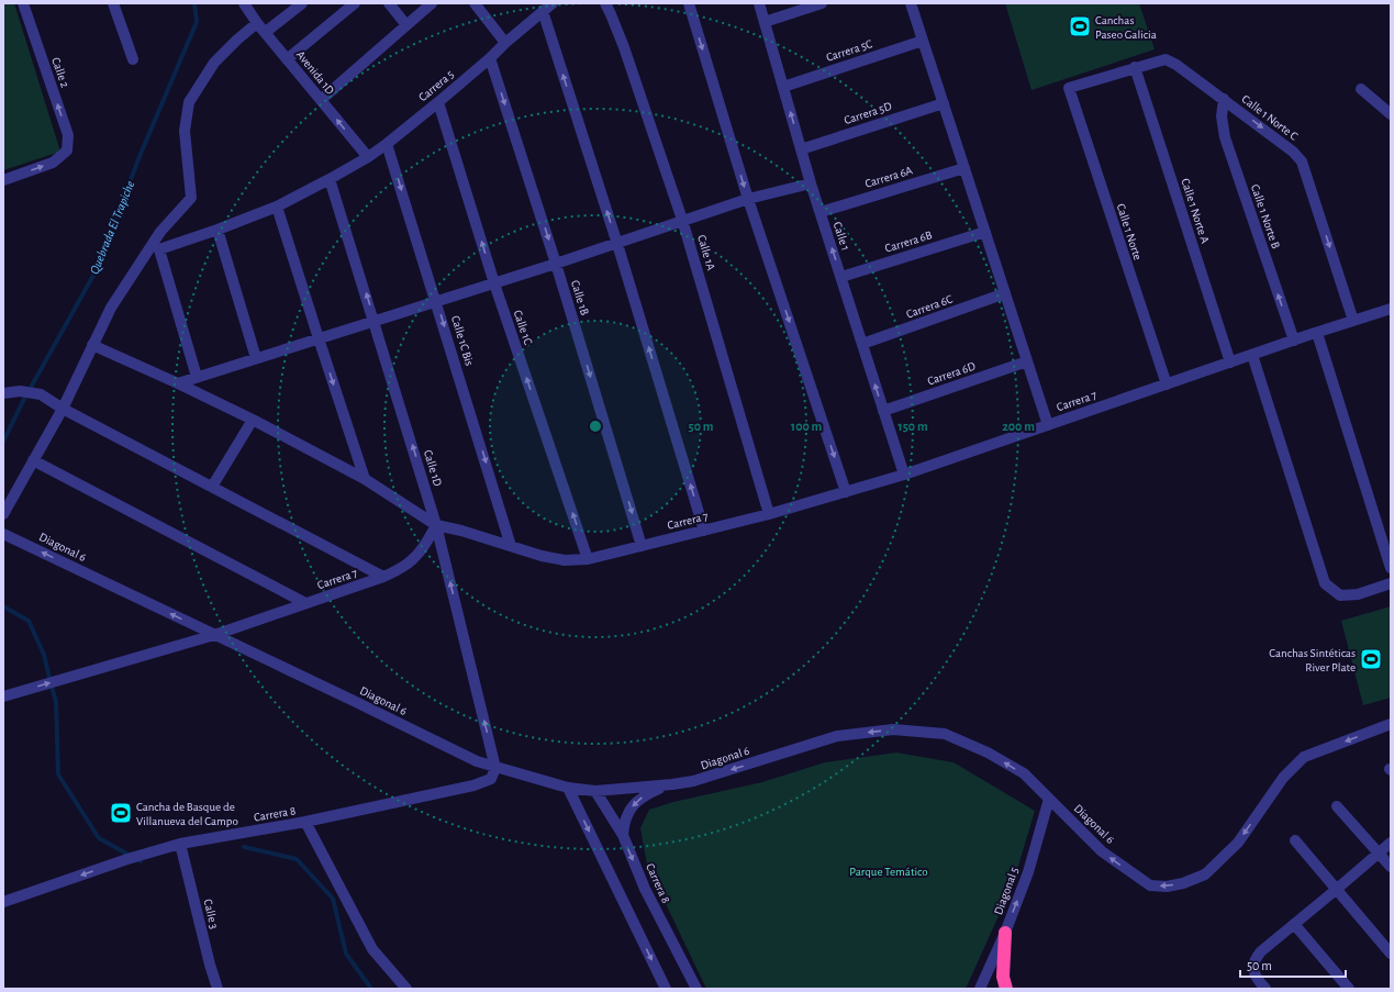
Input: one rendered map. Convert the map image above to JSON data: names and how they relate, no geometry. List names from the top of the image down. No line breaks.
{"streets":{"street":["Carrera 5C","Calle 2","Avenida 1D","Carrera 5","Carrera 5D","Calle 1 Norte C","Carrera 6A","Calle 1 Norte A","Calle 1 Norte B","Calle 1 Norte","Calle 1","Carrera 6B","Calle 1A","Calle 1B","Carrera 6C","Calle 1C","Calle 1C Bis","Carrera 6D","Carrera 7","Calle 1D","Diagonal 6","Carrera 8","Diagonal 5","Calle 3"]},"crossings":[["Carrera 5C","Calle 1"],["Avenida 1D","Carrera 5"],["Carrera 5","Calle 1B"],["Carrera 5","Calle 1C"],["Carrera 5","Calle 1C Bis"],["Carrera 5","Calle 1D"],["Carrera 5D","Calle 1"],["Calle 1 Norte C","Calle 1 Norte A"],["Calle 1 Norte C","Calle 1 Norte B"],["Calle 1 Norte C","Calle 1 Norte"],["Calle 1 Norte C","Carrera 7"],["Carrera 6A","Calle 1"],["Calle 1 Norte A","Carrera 7"],["Calle 1 Norte B","Carrera 7"],["Calle 1 Norte","Carrera 7"],["Calle 1","Carrera 6B"],["Calle 1","Carrera 6C"],["Calle 1","Carrera 6D"],["Calle 1","Carrera 7"],["Calle 1A","Carrera 7"],["Calle 1B","Carrera 7"],["Calle 1C","Carrera 7"],["Calle 1C Bis","Carrera 7"],["Carrera 7","Calle 1D"],["Carrera 7","Diagonal 6"],["Calle 1D","Diagonal 6"],["Calle 1D","Carrera 8"],["Diagonal 6","Carrera 8"],["Diagonal 6","Diagonal 5"],["Carrera 8","Calle 3"]],"one_way":["Avenida 1D","Calle 1 Norte C","Calle 1 Norte B","Calle 1C","Calle 1C Bis","Diagonal 6","Diagonal 5"],"water":["Quebrada El Trapiche"],"parks":["Parque Temático"],"places":{"sports":["Canchas Paseo Galicia","Canchas Sintéticas River Plate","Cancha de Basque de Villanueva del Campo"]},"scale_bar":"50 m","rings":["50 m","100 m","150 m","200 m"]}
